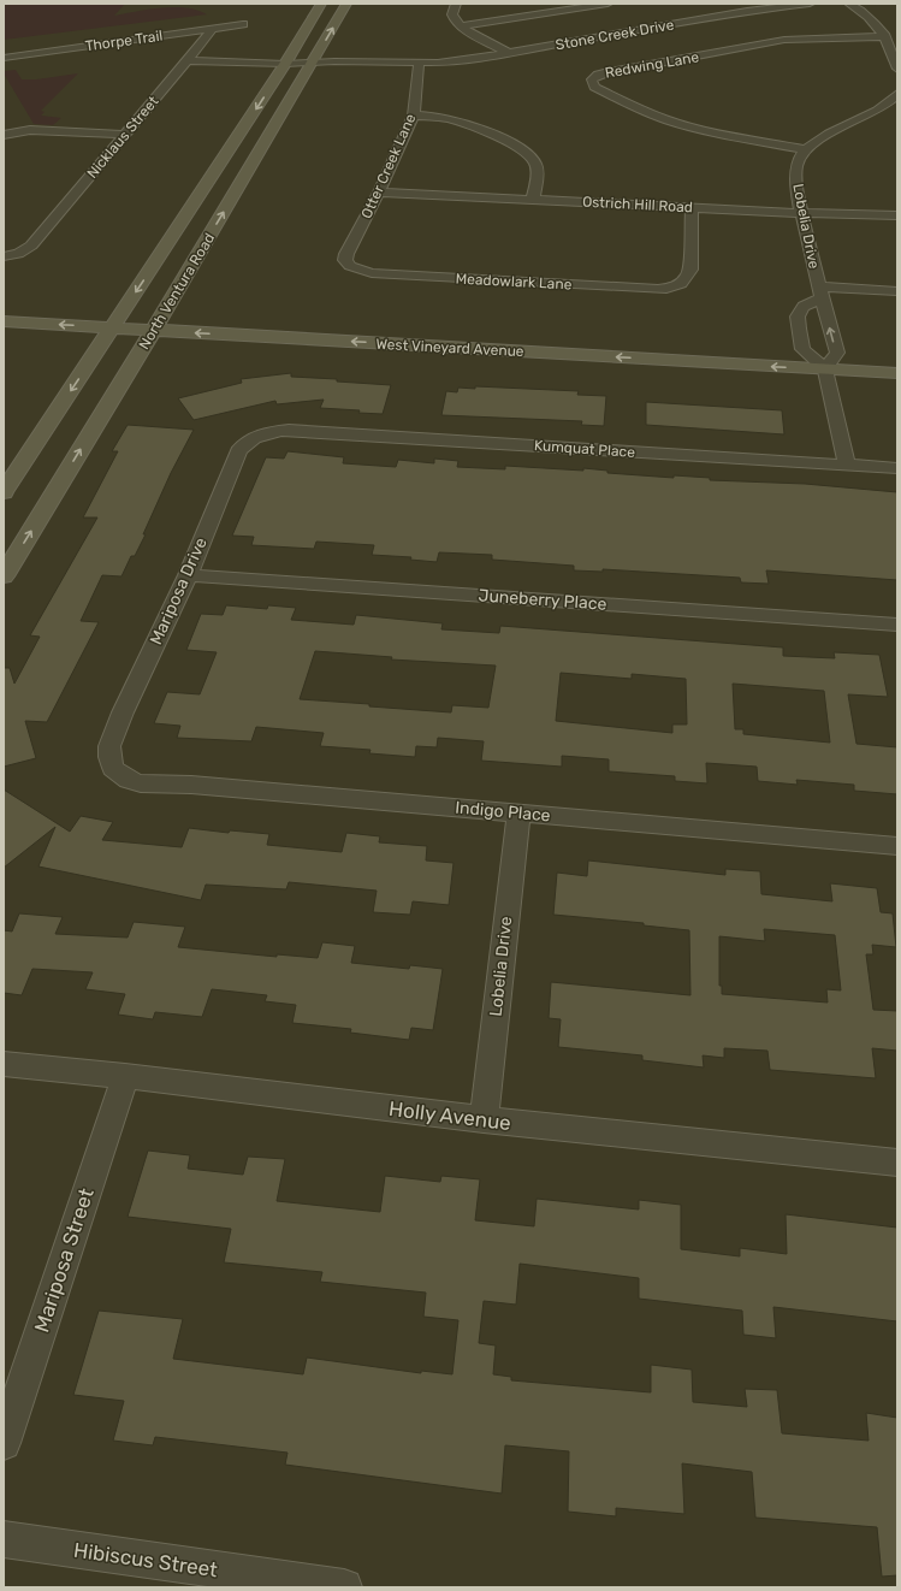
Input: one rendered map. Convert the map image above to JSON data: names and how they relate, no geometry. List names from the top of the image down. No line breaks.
{"streets":{"main road":["North Ventura Road","West Vineyard Avenue"],"street":["Stone Creek Drive","Thorpe Trail","Redwing Lane","Nicklaus Street","Otter Creek Lane","Ostrich Hill Road","Lobelia Drive","Meadowlark Lane","Kumquat Place","Mariposa Drive","Juneberry Place","Indigo Place","Holly Avenue","Mariposa Street","Hibiscus Street"]},"crossings":[["Stone Creek Drive","Nicklaus Street"],["Stone Creek Drive","Otter Creek Lane"],["Stone Creek Drive","North Ventura Road"],["Thorpe Trail","Nicklaus Street"],["Redwing Lane","Lobelia Drive"],["Otter Creek Lane","Ostrich Hill Road"],["Otter Creek Lane","Meadowlark Lane"],["Ostrich Hill Road","Lobelia Drive"],["Ostrich Hill Road","Meadowlark Lane"],["Lobelia Drive","West Vineyard Avenue"],["Lobelia Drive","Indigo Place"],["Lobelia Drive","Holly Avenue"],["North Ventura Road","West Vineyard Avenue"],["Kumquat Place","Mariposa Drive"],["Mariposa Drive","Juneberry Place"],["Mariposa Drive","Indigo Place"],["Holly Avenue","Mariposa Street"]],"one_way":["West Vineyard Avenue"]}
